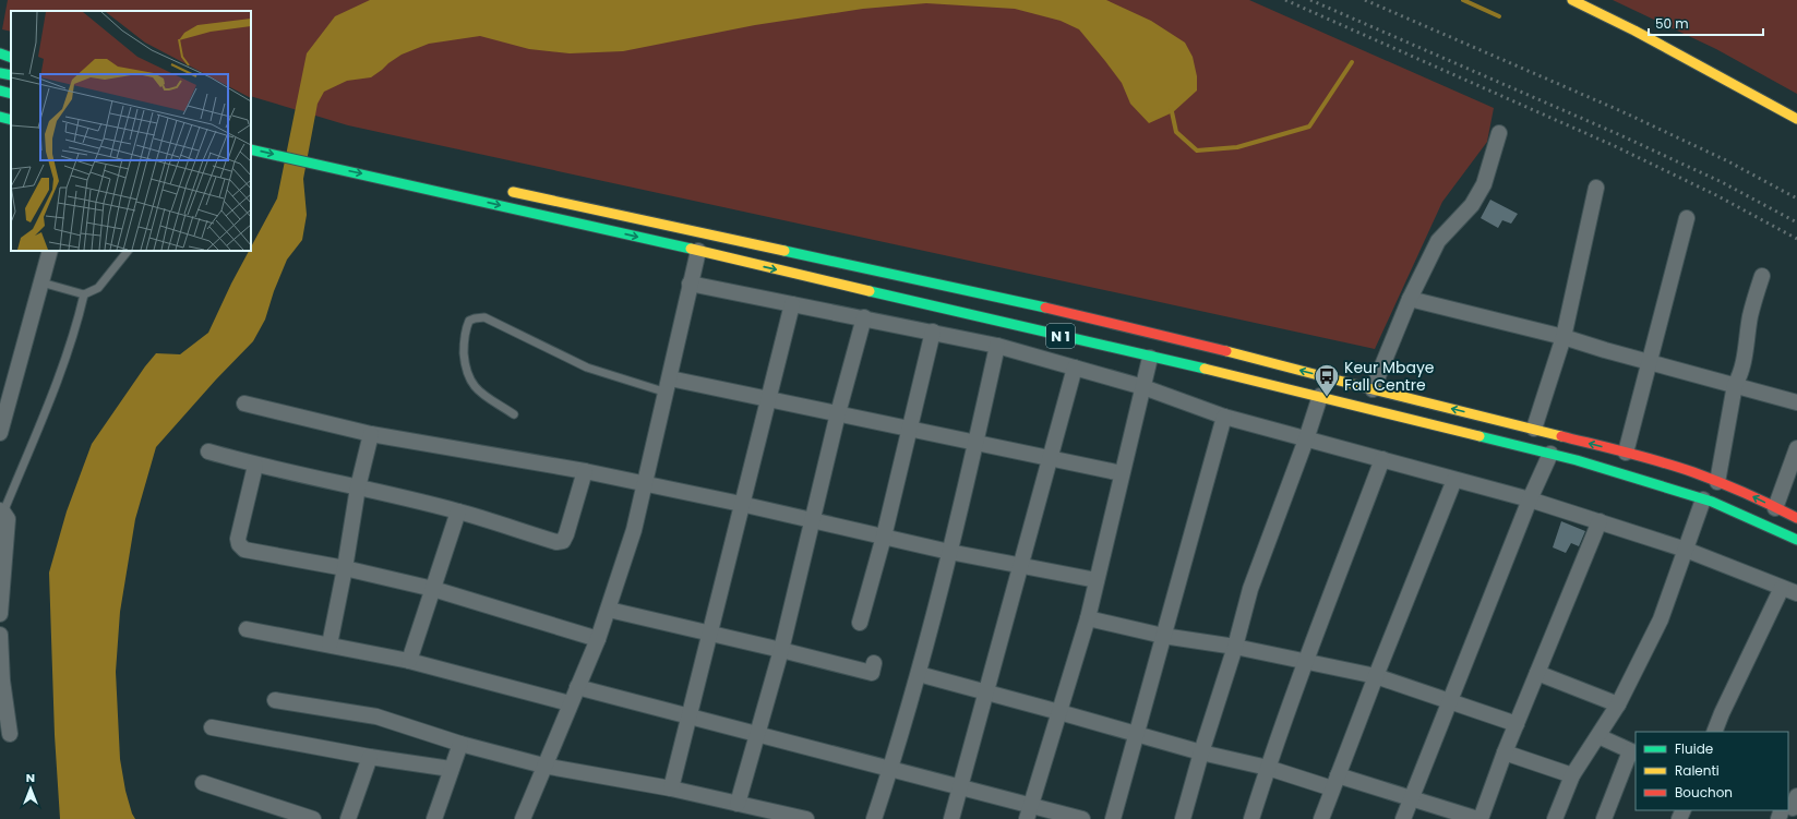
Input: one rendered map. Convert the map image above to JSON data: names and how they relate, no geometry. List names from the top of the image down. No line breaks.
{"streets":{"main road":["N 1"]},"places":{"bus stop":["Keur Mbaye Fall Centre"]},"legend":["Fluide","Ralenti","Bouchon"],"scale_bar":"50 m","north":"top"}
